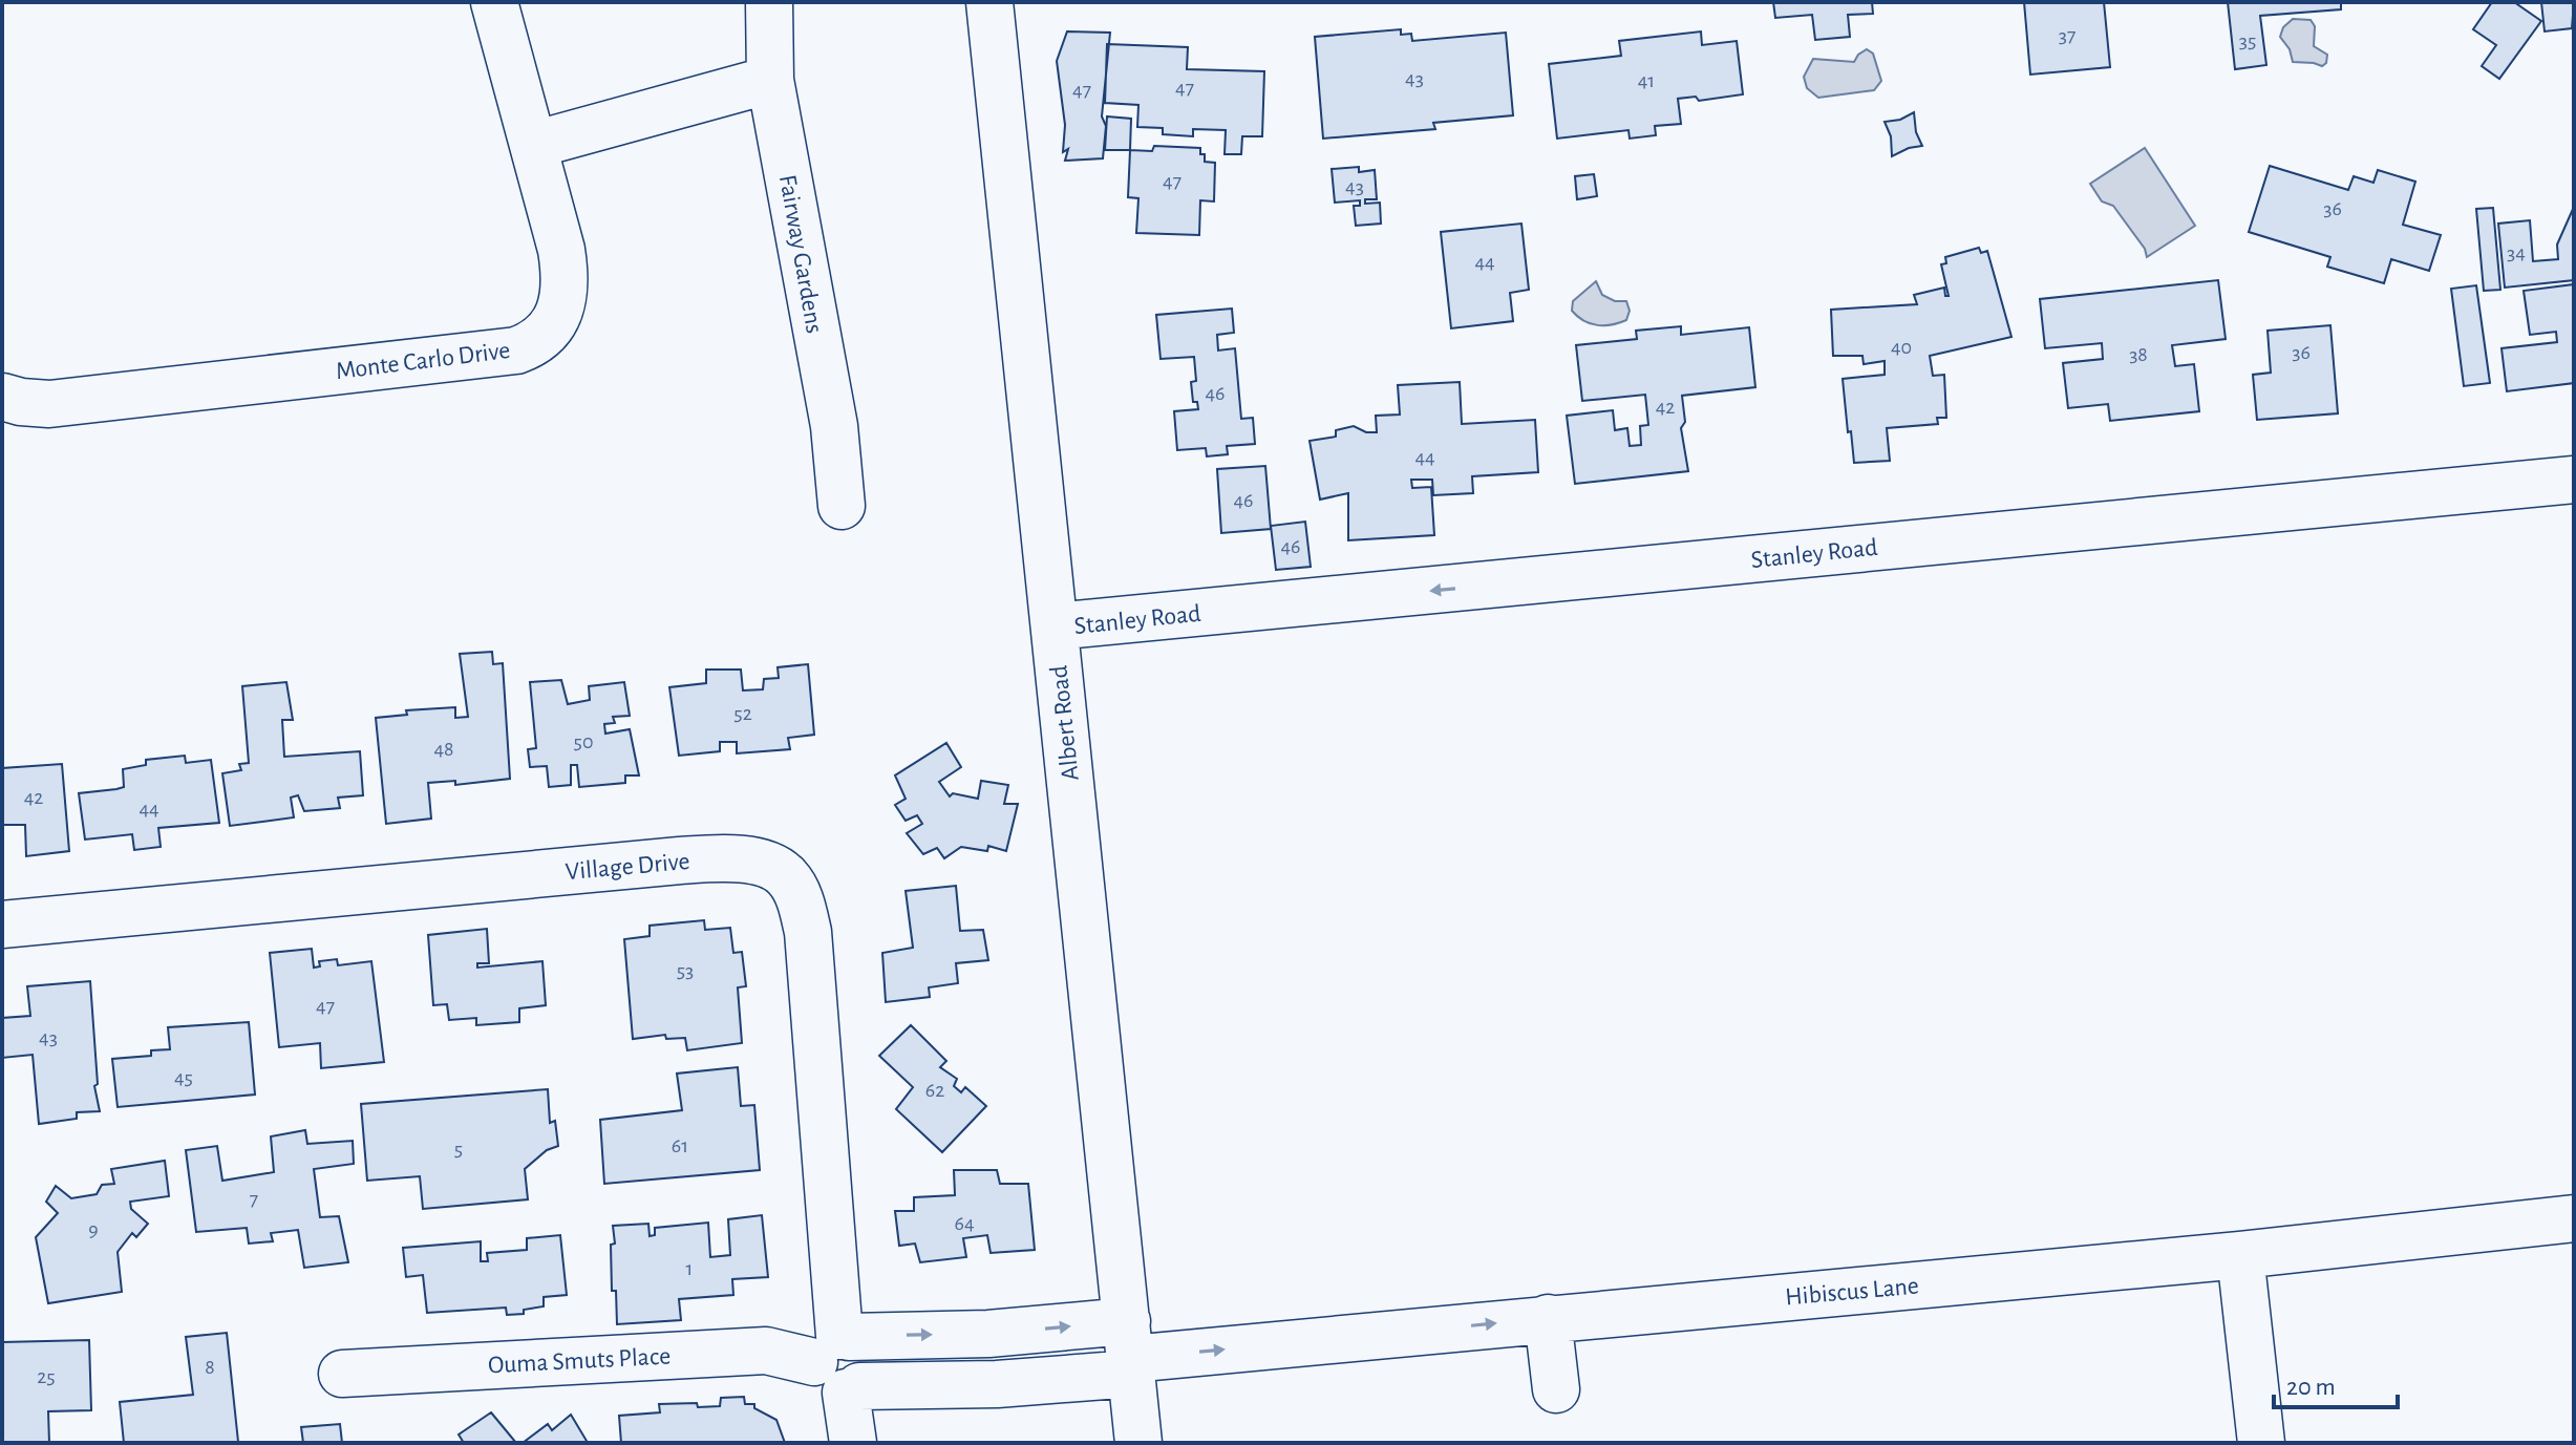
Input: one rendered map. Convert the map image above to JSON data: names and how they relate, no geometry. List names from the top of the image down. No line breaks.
{"streets":{"street":["Fairway Gardens","Monte Carlo Drive","Stanley Road","Albert Road","Village Drive","Hibiscus Lane","Ouma Smuts Place"]},"crossings":[["Stanley Road","Albert Road"],["Albert Road","Hibiscus Lane"],["Albert Road","Ouma Smuts Place"],["Village Drive","Ouma Smuts Place"],["Hibiscus Lane","Ouma Smuts Place"]],"one_way":["Stanley Road"],"house_numbers":["37","35","43","41","47","47","47","43","36","34","44","40","36","38","46","42","44","46","46","52","50","48","42","44","53","47","43","45","62","61","5","7","64","9","1","8","25"],"scale_bar":"20 m"}
